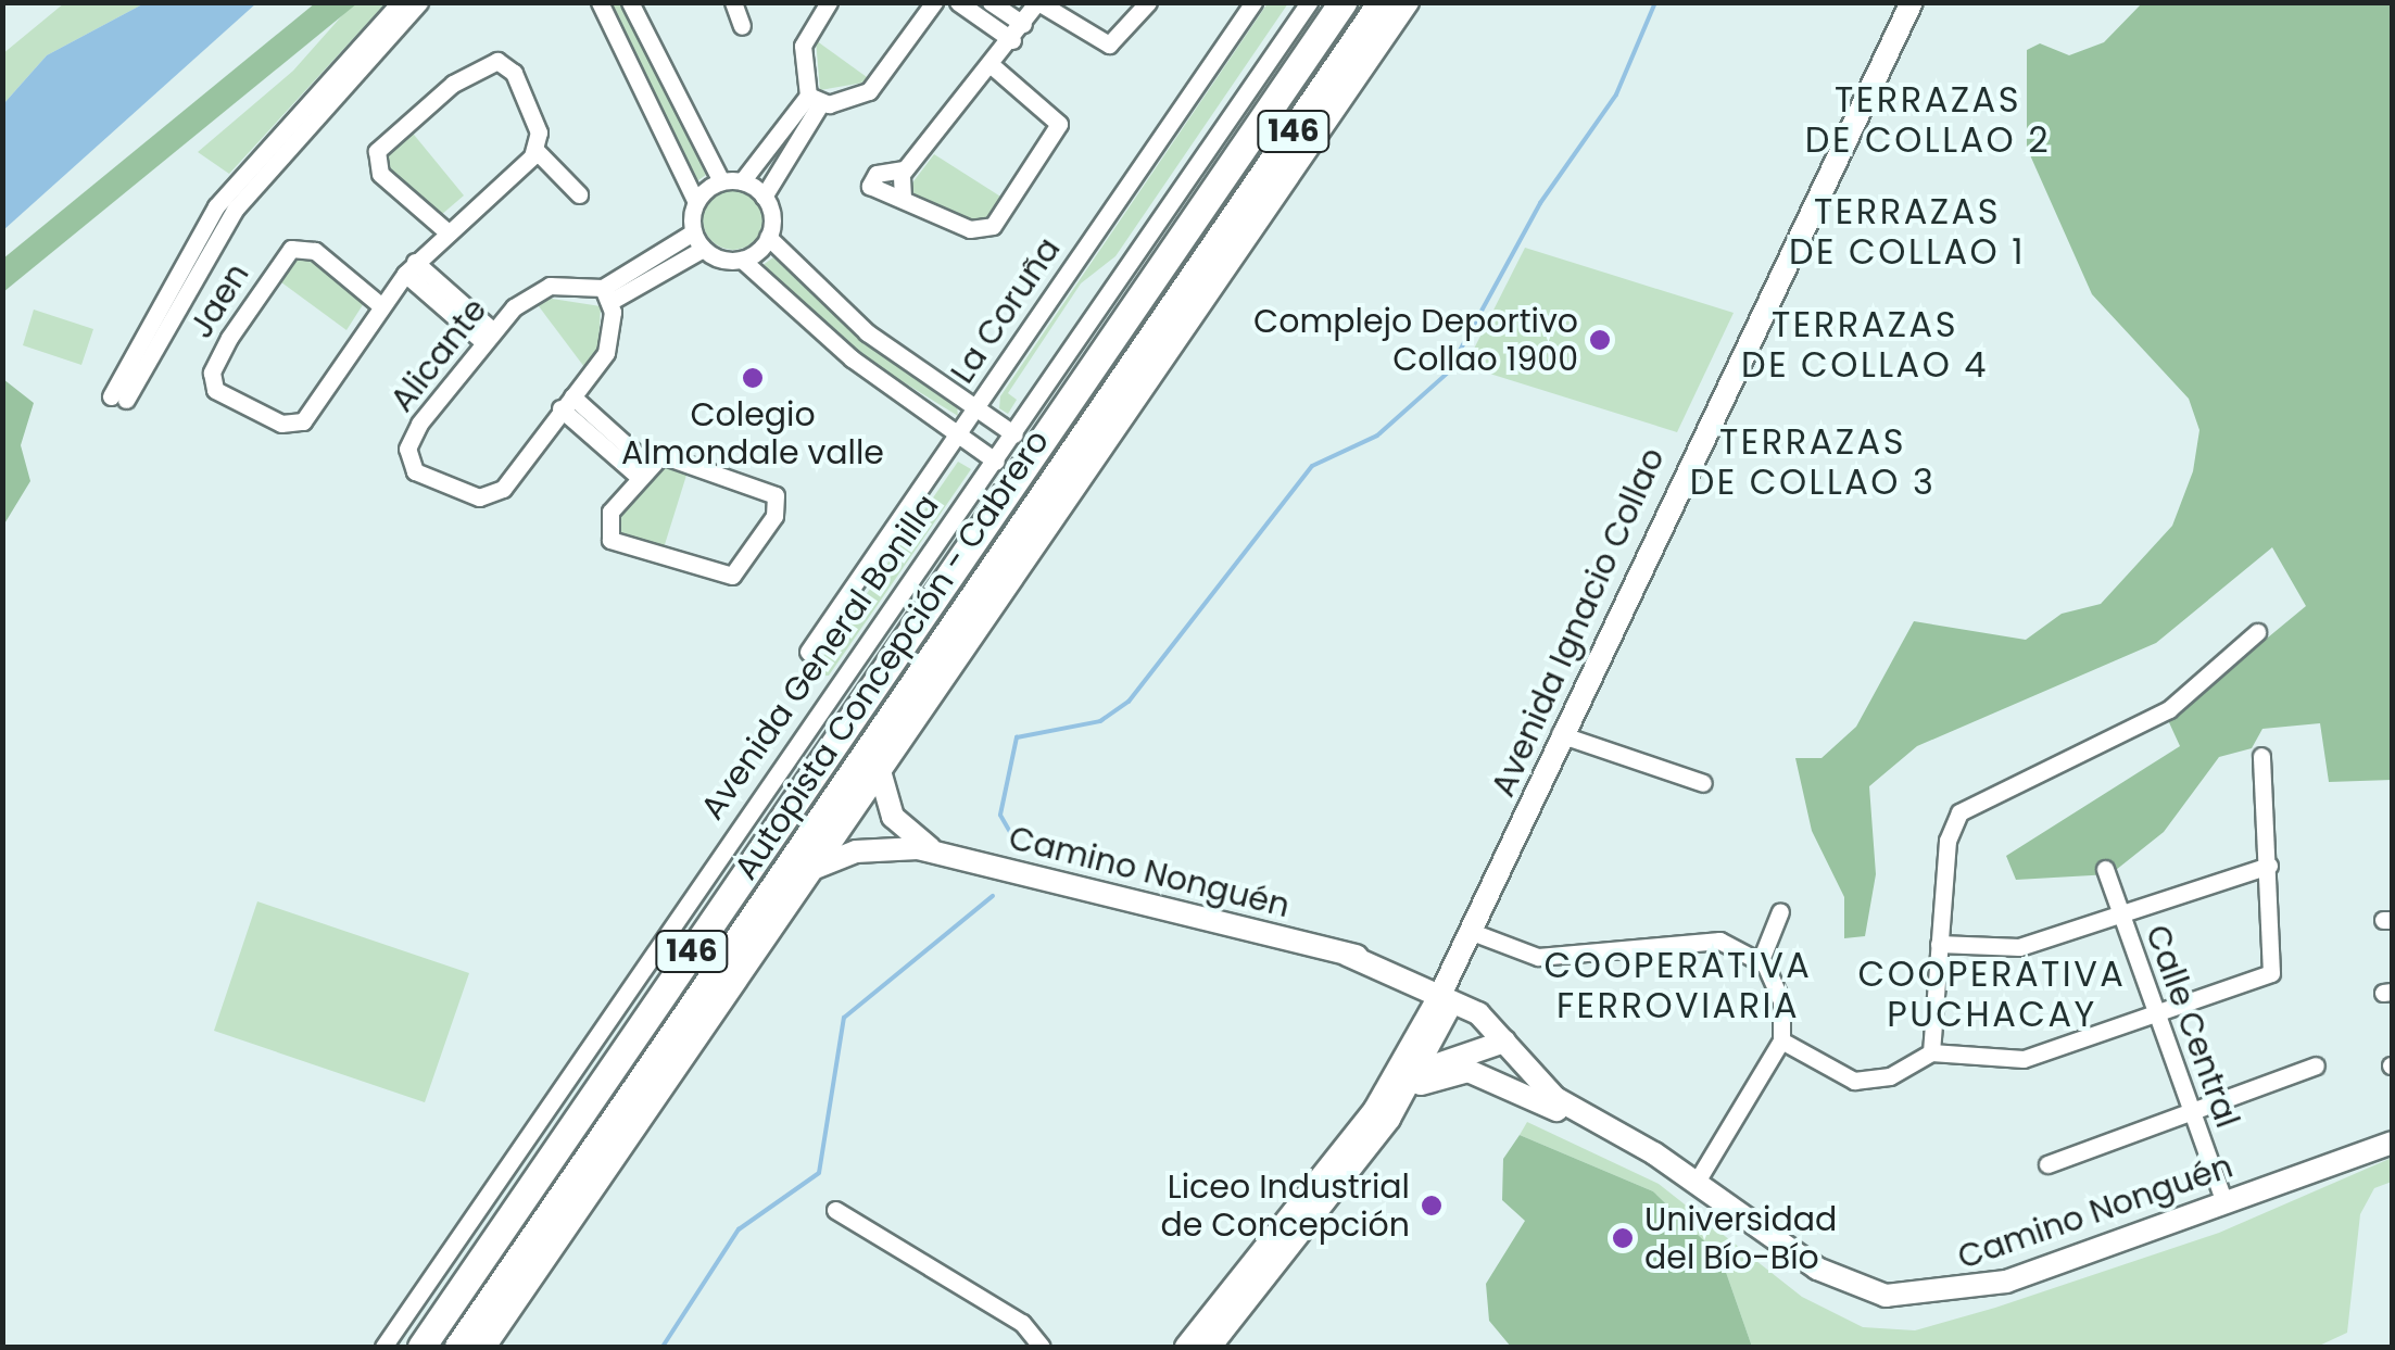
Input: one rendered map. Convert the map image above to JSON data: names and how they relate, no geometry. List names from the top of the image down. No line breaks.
{"streets":{"highway":["146","Autopista Concepción - Cabrero"],"main road":["Avenida Ignacio Collao","Camino Nonguén"],"street":["Jaen","La Coruña","Alicante","Avenida General Bonilla","Calle Central"]},"crossings":[["Avenida Ignacio Collao","Camino Nonguén"],["Camino Nonguén","Calle Central"]],"districts":["TERRAZAS DE COLLAO 2","TERRAZAS DE COLLAO 1","TERRAZAS DE COLLAO 4","TERRAZAS DE COLLAO 3","COOPERATIVA FERROVIARIA","COOPERATIVA PUCHACAY"],"places":["Complejo Deportivo Collao 1900","Colegio Almondale valle","Liceo Industrial de Concepción","Universidad del Bío-Bío"]}
